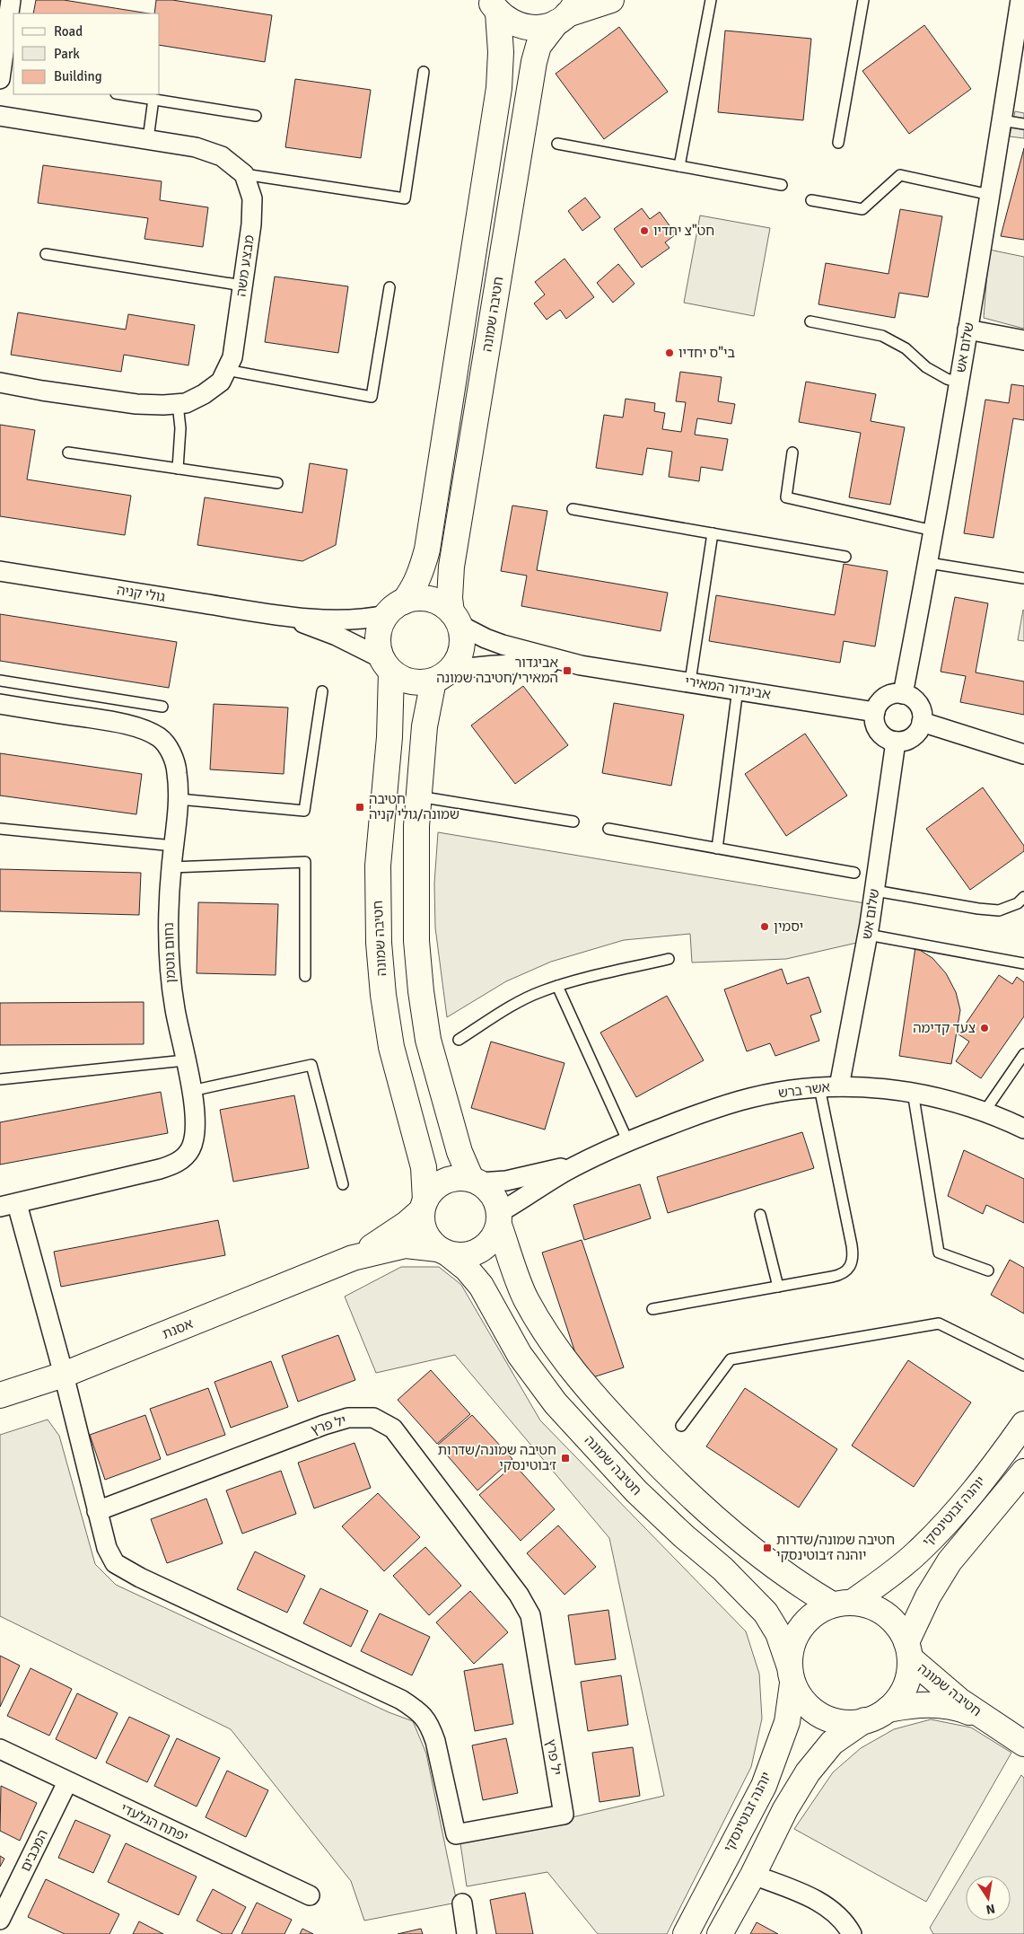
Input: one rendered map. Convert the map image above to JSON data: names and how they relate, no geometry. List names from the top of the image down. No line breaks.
{"streets":{"street":["מבצע משה","חטיבה שמונה","שלום אש","גולי קניה","אביגדור המאירי","נחום גוטמן","אשר ברש","אסנת","יל פרץ","יוהנה זבוטינסקי","יפתח הגלעדי","המכבים"]},"crossings":[["חטיבה שמונה","גולי קניה"],["חטיבה שמונה","אביגדור המאירי"],["חטיבה שמונה","אשר ברש"],["חטיבה שמונה","אסנת"],["חטיבה שמונה","יוהנה זבוטינסקי"],["שלום אש","אביגדור המאירי"],["שלום אש","אשר ברש"],["גולי קניה","אביגדור המאירי"],["נחום גוטמן","יל פרץ"],["אשר ברש","אסנת"],["אסנת","יל פרץ"],["יפתח הגלעדי","המכבים"]],"places":{"other":["חט\"צ יחדיו","בי\"ס יחדיו","יסמין","צעד קדימה"],"transit":["אביגדור המאירי/חטיבה שמונה","חטיבה שמונה/גולי קניה","חטיבה שמונה/שדרות ז׳בוטינסקי","חטיבה שמונה/שדרות יוהנה ז׳בוטינסקי"]},"legend":["Road","Park","Building"],"north":"bottom"}
